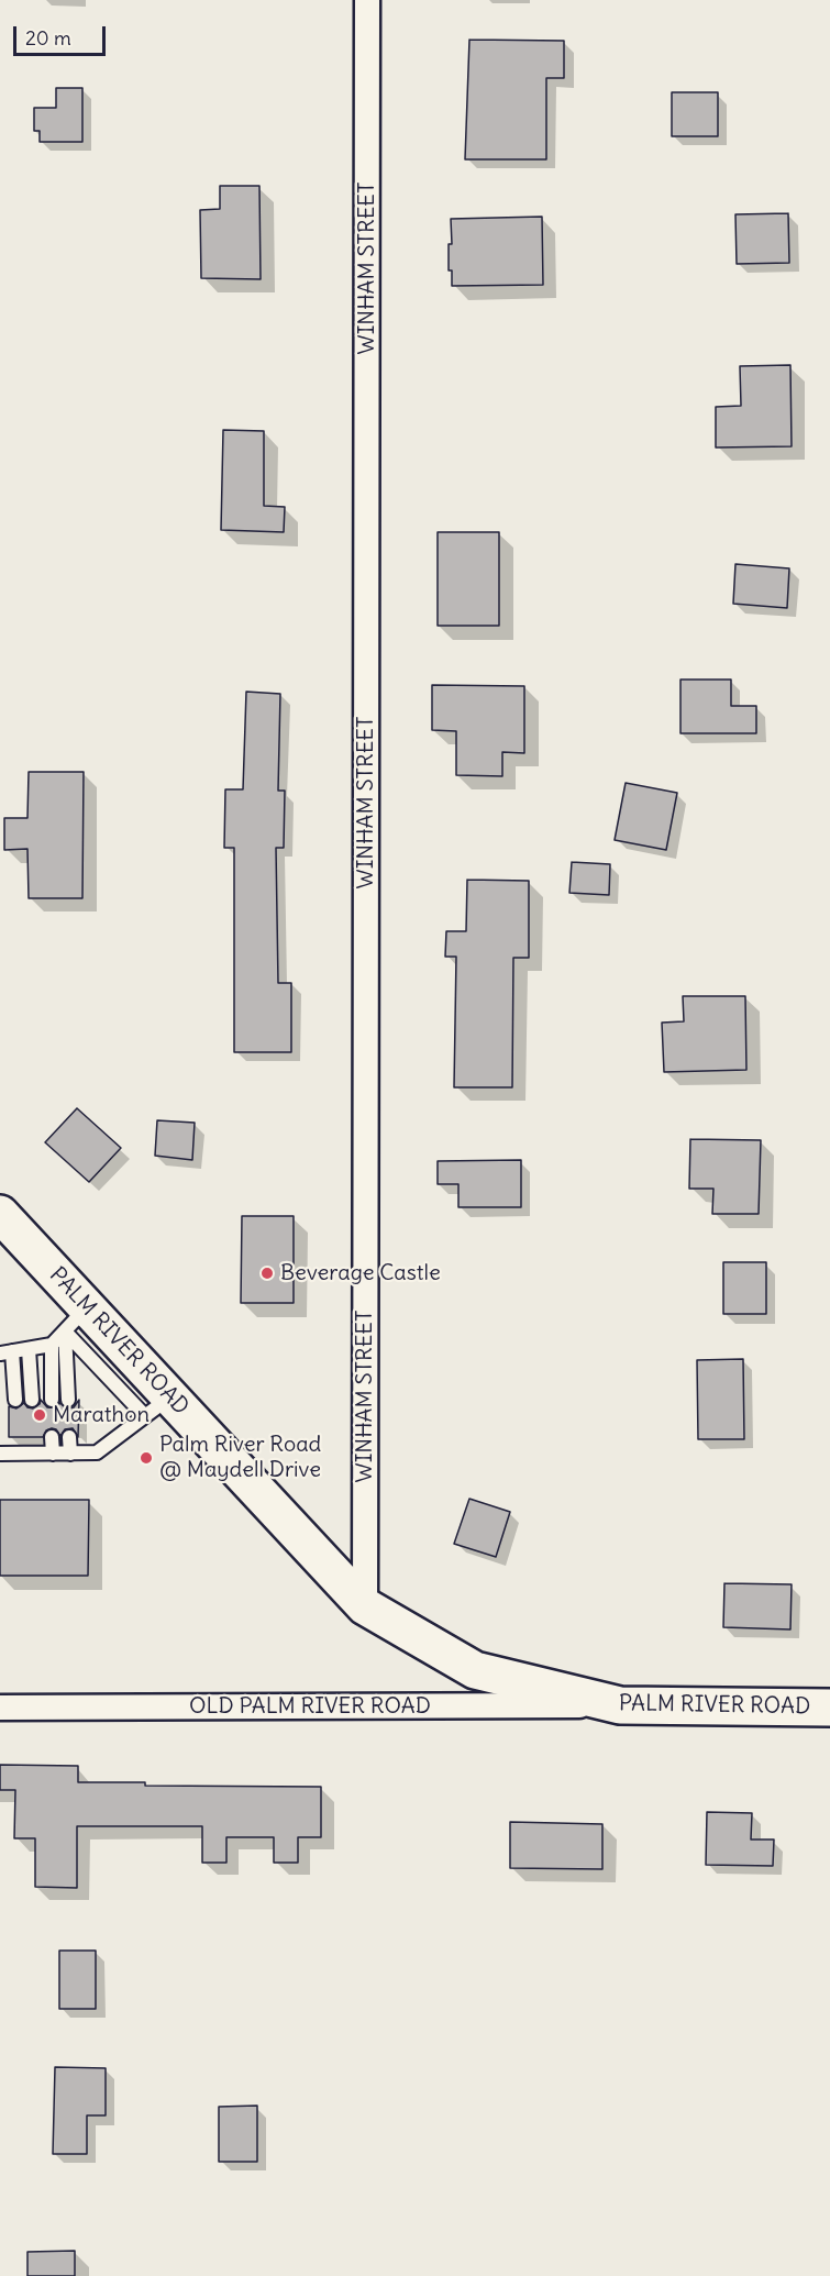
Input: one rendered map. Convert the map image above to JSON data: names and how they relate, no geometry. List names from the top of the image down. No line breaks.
{"streets":{"street":["WINHAM STREET","PALM RIVER ROAD","OLD PALM RIVER ROAD"]},"crossings":[["WINHAM STREET","PALM RIVER ROAD"],["PALM RIVER ROAD","OLD PALM RIVER ROAD"]],"places":["Beverage Castle","Marathon","Palm River Road @ Maydell Drive"],"scale_bar":"20 m"}
